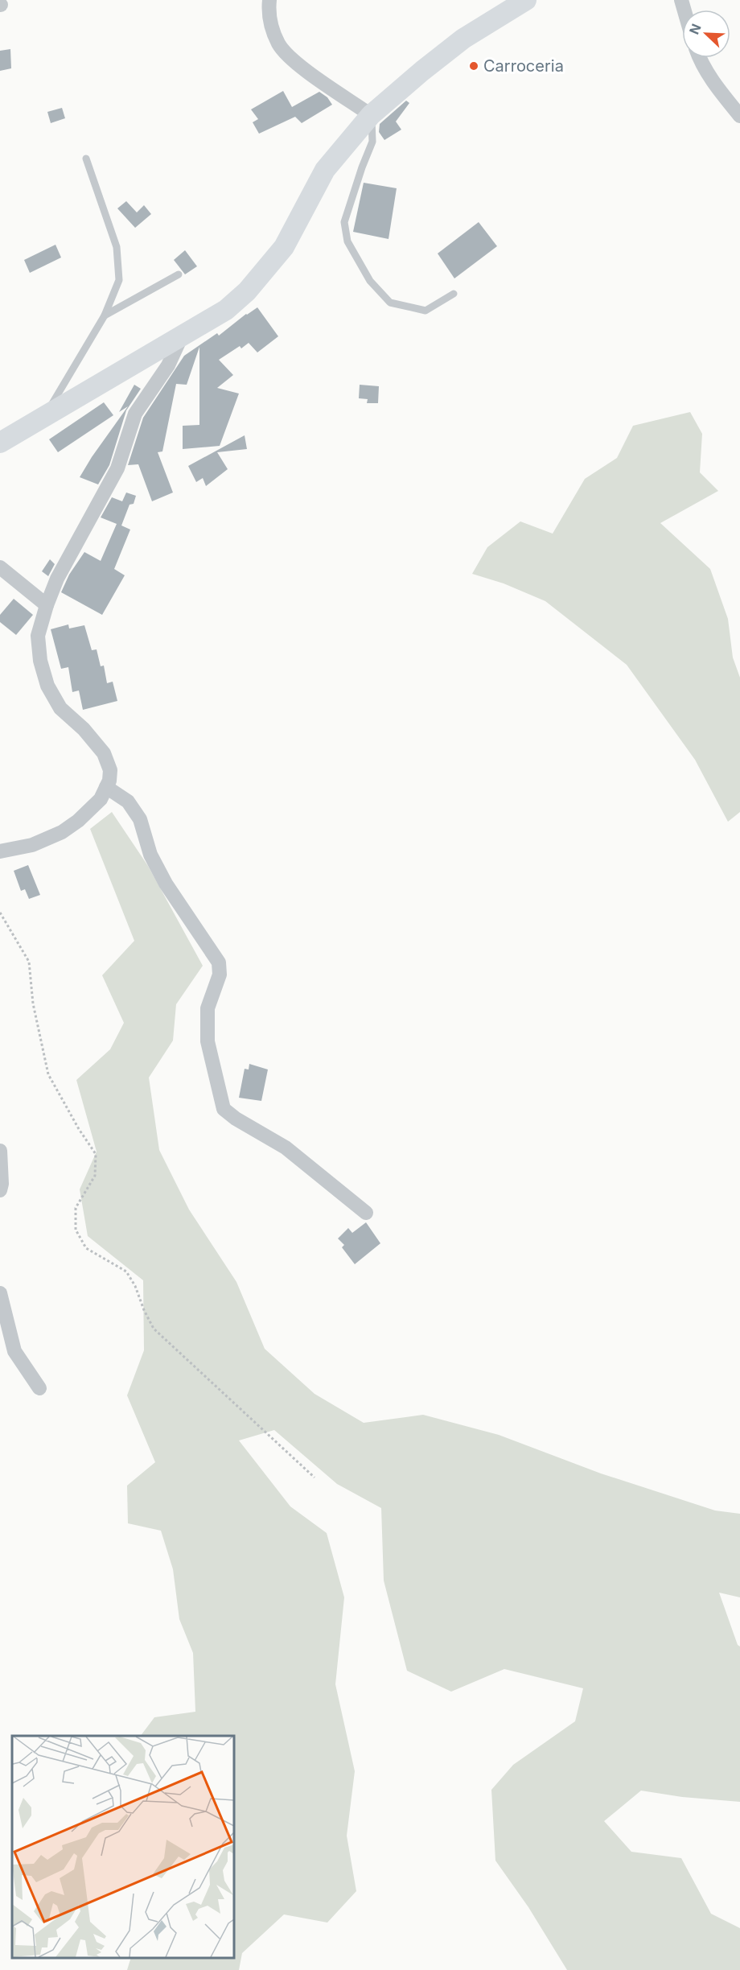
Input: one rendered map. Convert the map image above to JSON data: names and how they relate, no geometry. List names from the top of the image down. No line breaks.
{"places":["Carroceria"],"north":"top left"}
